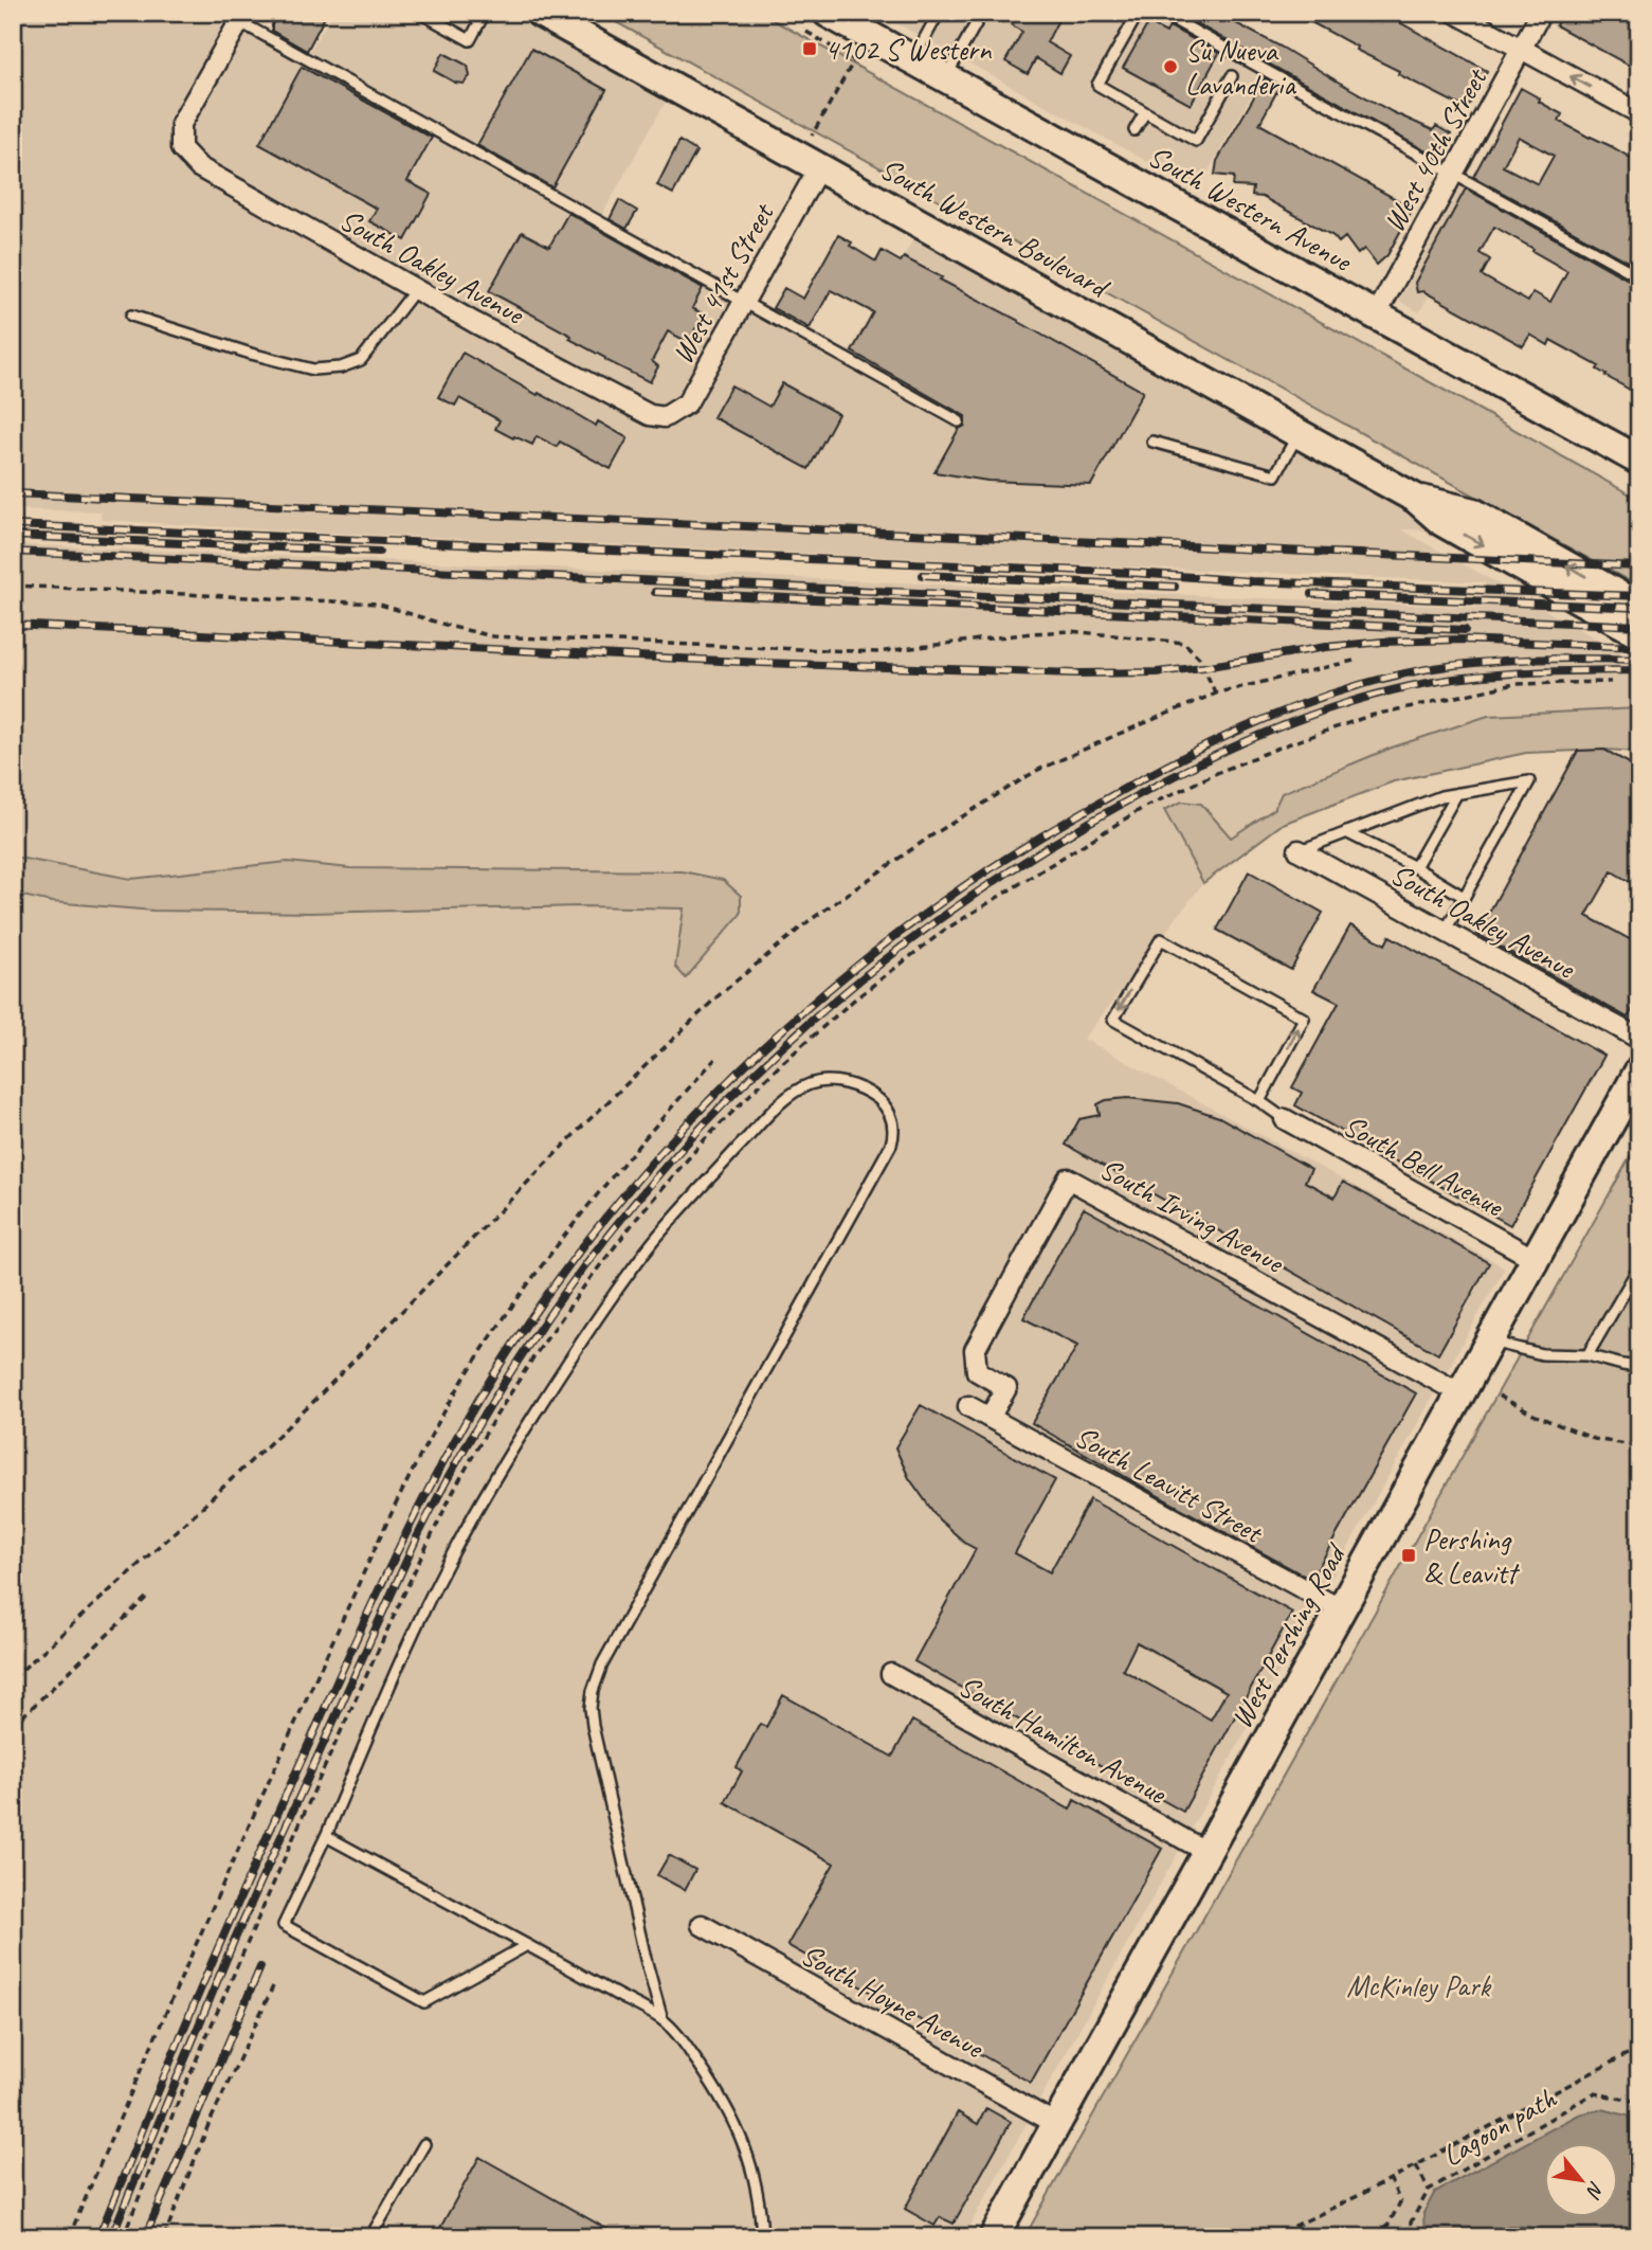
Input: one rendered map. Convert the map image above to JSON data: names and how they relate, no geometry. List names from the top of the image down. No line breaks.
{"streets":{"main road":["South Western Avenue","South Western Boulevard","West Pershing Road"],"street":["West 40th Street","South Oakley Avenue","West 41st Street","South Bell Avenue","South Irving Avenue","South Leavitt Street","South Hamilton Avenue","South Hoyne Avenue"],"path":["Lagoon path"]},"crossings":[["West 40th Street","South Western Avenue"],["South Western Boulevard","West 41st Street"],["South Oakley Avenue","West 41st Street"],["South Bell Avenue","West Pershing Road"],["South Irving Avenue","South Leavitt Street"],["South Irving Avenue","West Pershing Road"],["South Leavitt Street","West Pershing Road"],["West Pershing Road","South Hamilton Avenue"],["West Pershing Road","South Hoyne Avenue"]],"parks":["McKinley Park"],"places":{"transit":["4102 S Western","Pershing & Leavitt"],"other":["Su Nueva Lavanderia"]},"north":"bottom right"}
